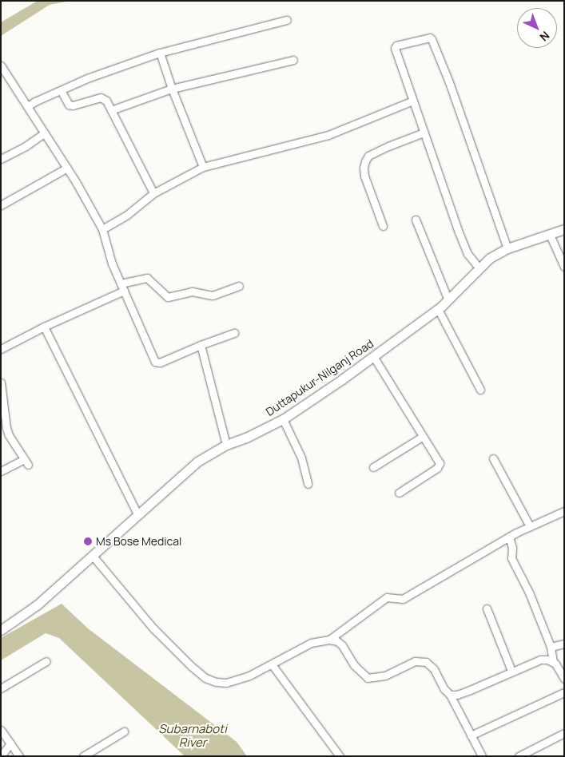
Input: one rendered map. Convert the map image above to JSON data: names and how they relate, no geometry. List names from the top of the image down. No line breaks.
{"streets":{"main road":["Duttapukur-Nilganj Road"]},"water":["Subarnaboti River"],"places":["Ms Bose Medical"],"north":"bottom right"}
